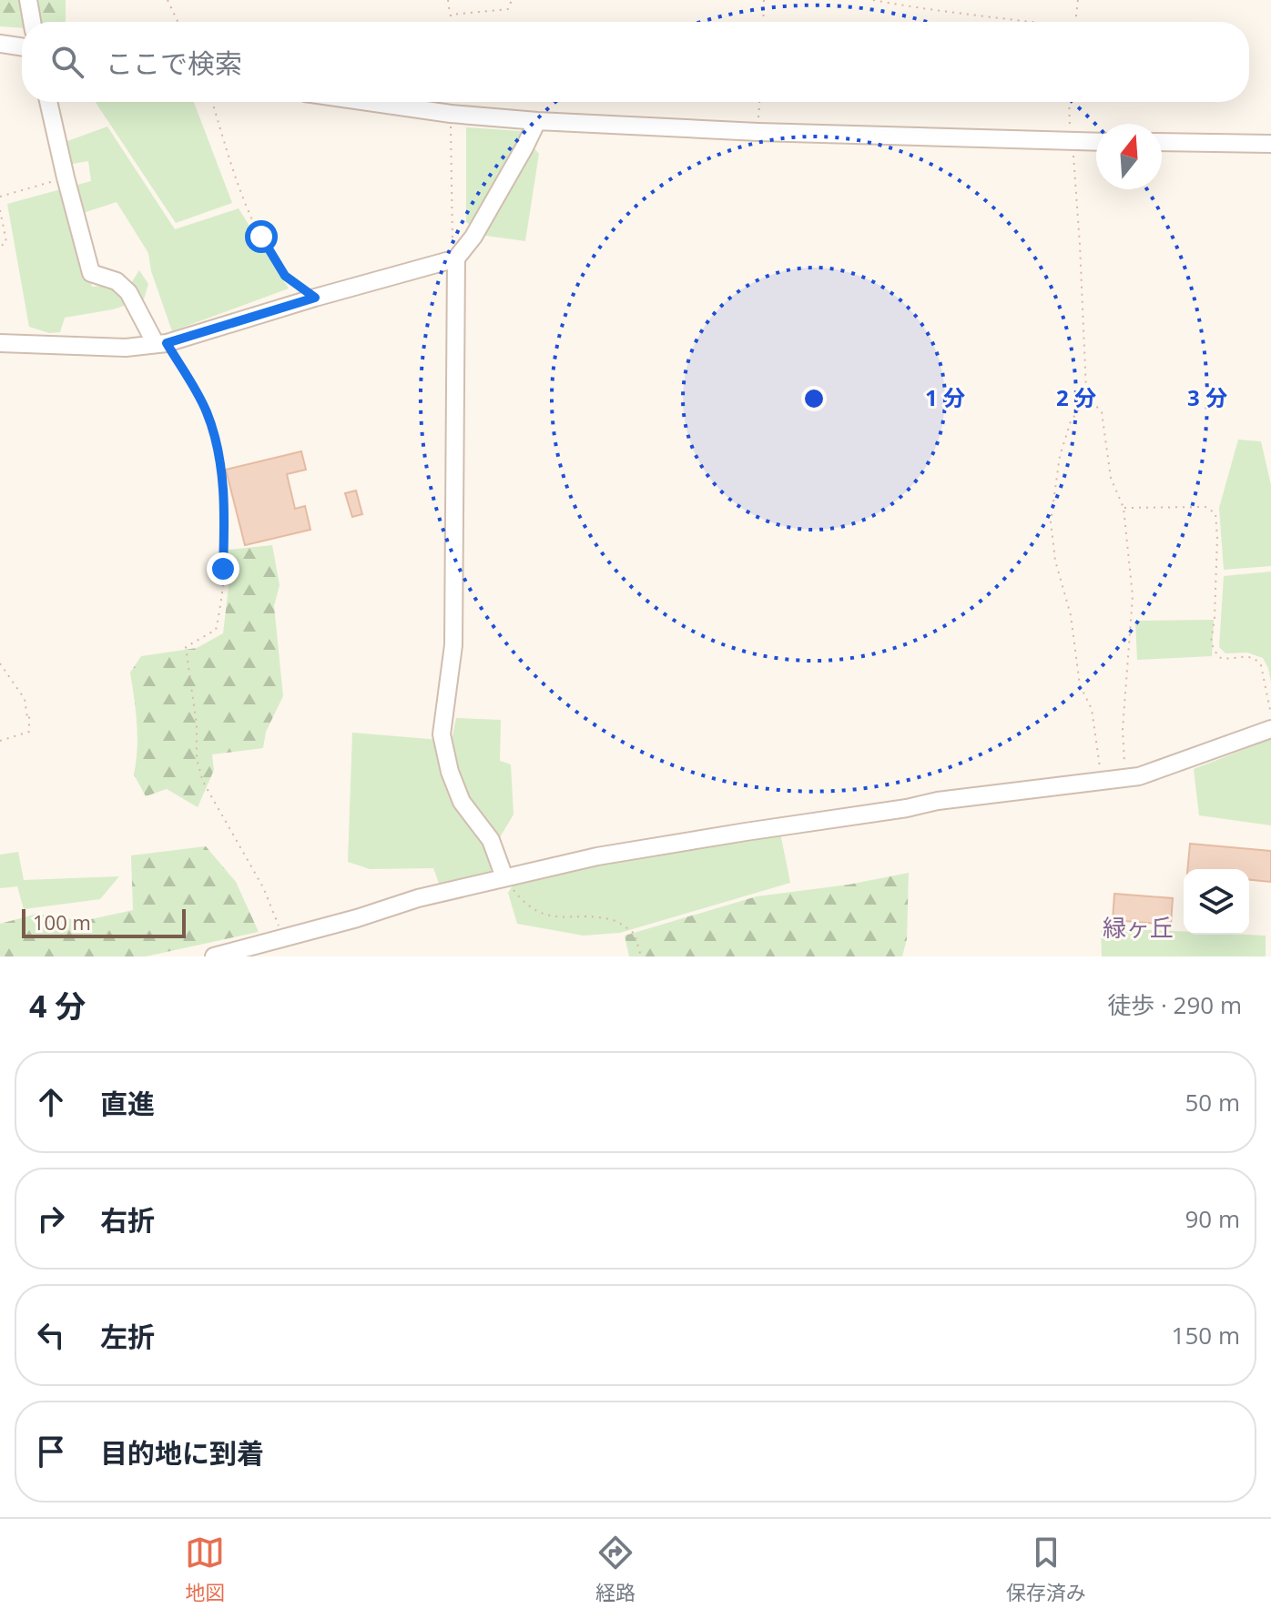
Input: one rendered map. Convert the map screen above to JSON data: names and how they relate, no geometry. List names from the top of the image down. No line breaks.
{"districts":["緑ヶ丘"],"scale_bar":"100 m","north":"top","page":{"search":"ここで検索","scale":"100 m","heading":["4 分","徒歩 · 290 m"],"list":[["直進","50 m"],["右折","90 m"],["左折","150 m"],"目的地に到着"],"nav":["地図","経路","保存済み"]},"rings":["1 分","2 分","3 分"]}
